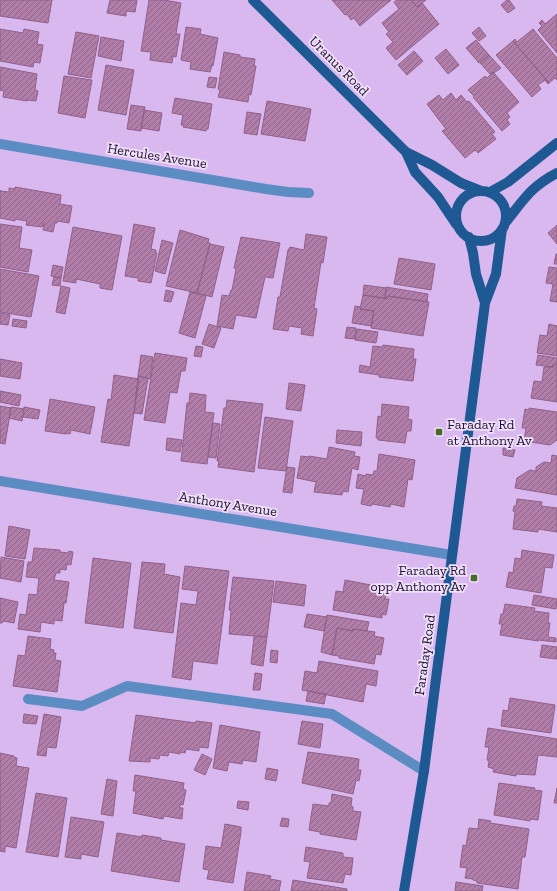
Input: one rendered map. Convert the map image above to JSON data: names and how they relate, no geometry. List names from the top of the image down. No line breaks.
{"streets":{"main road":["Uranus Road","Faraday Road"],"street":["Hercules Avenue","Anthony Avenue"]},"crossings":[["Uranus Road","Faraday Road"],["Anthony Avenue","Faraday Road"]],"places":{"transit":["Faraday Rd at Anthony Av","Faraday Rd opp Anthony Av"]}}
